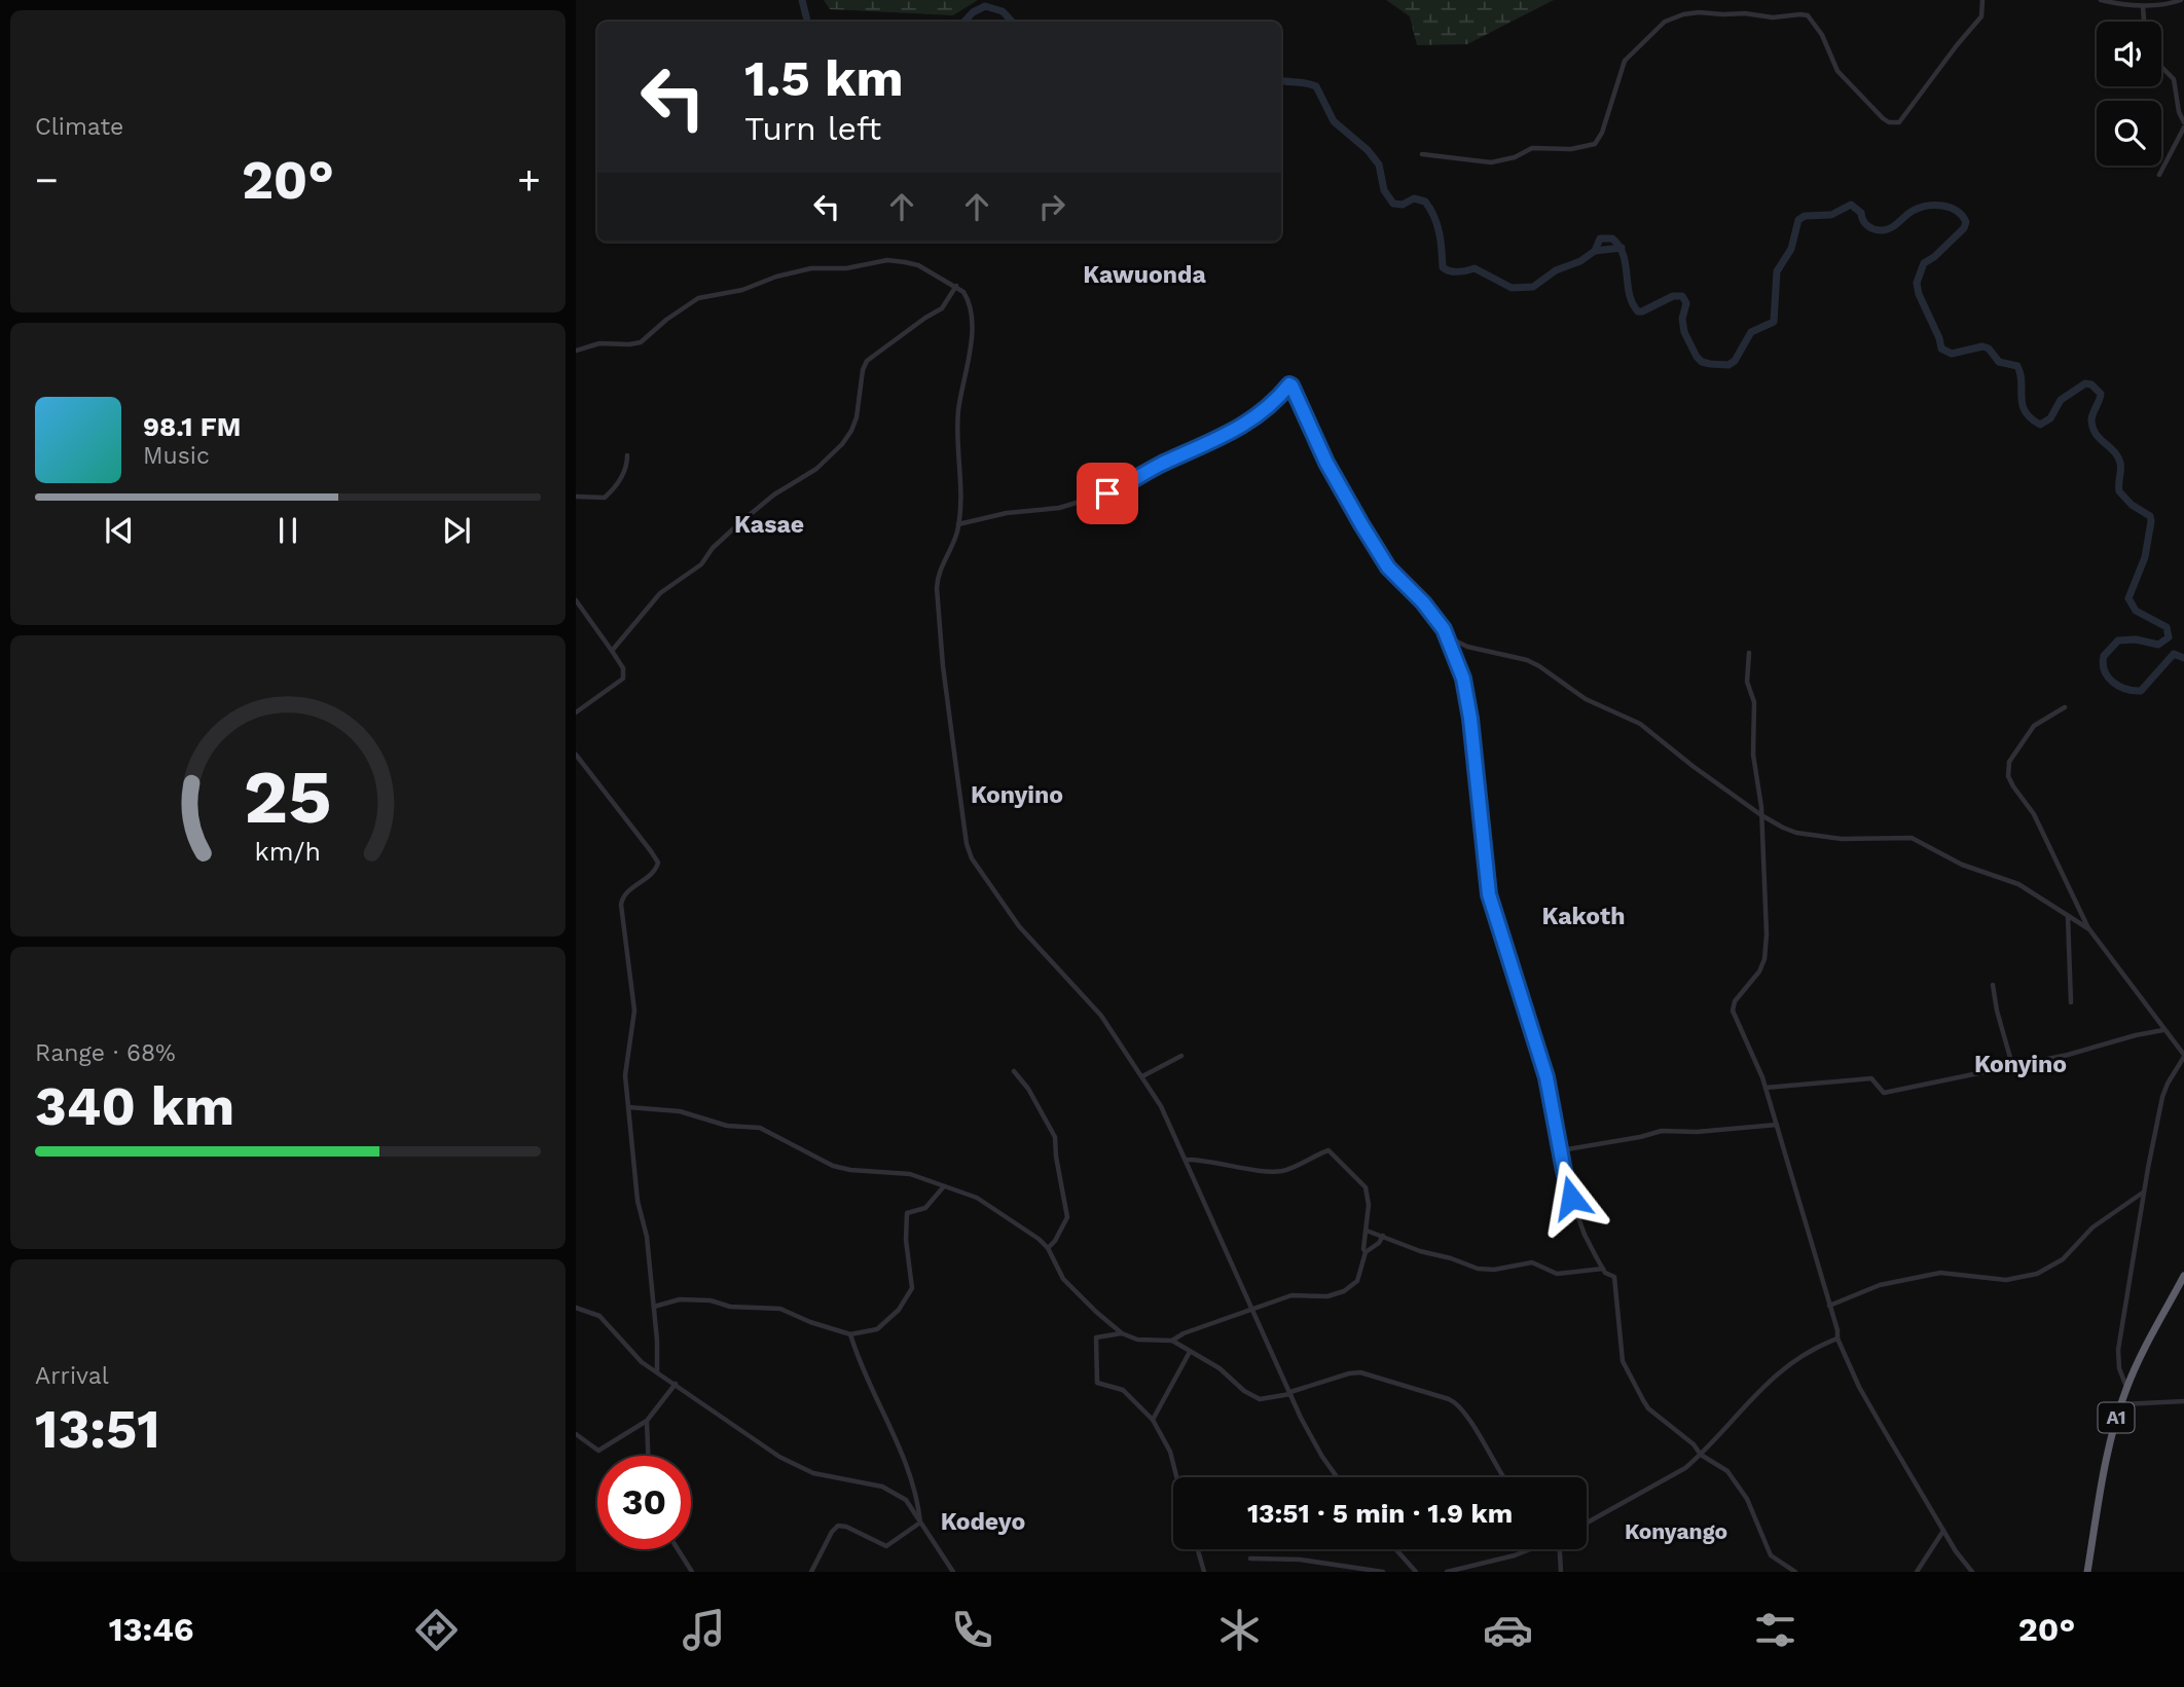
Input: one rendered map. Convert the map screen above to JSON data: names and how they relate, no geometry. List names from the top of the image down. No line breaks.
{"streets":{"highway":["A1"]},"districts":["Kawuonda","Kasae","Konyino","Kakoth","Konyino","Kodeyo","Konyango"],"page":{"tile":["Climate",["Range · 68%","340 km"],["Arrival","13:51"]],"turn":["1.5 km","Turn left"],"heat":["−","20°","+"],"song":["98.1 FM","Music"],"limit":"30","trip":"13:51 · 5 min · 1.9 km","tabs":["13:46","20°"],"gauge":["25","km/h"]}}
